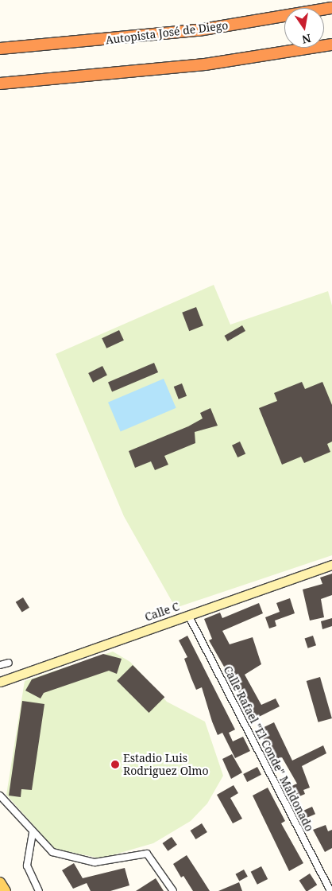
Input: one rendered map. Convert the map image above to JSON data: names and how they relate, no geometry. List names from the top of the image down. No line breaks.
{"streets":{"highway":["Autopista José de Diego"],"street":["Calle C","Calle Rafael \"El Conde\" Maldonado"]},"crossings":[["Calle C","Calle Rafael \"El Conde\" Maldonado"]],"places":["Estadio Luis Rodriguez Olmo"],"north":"bottom"}
